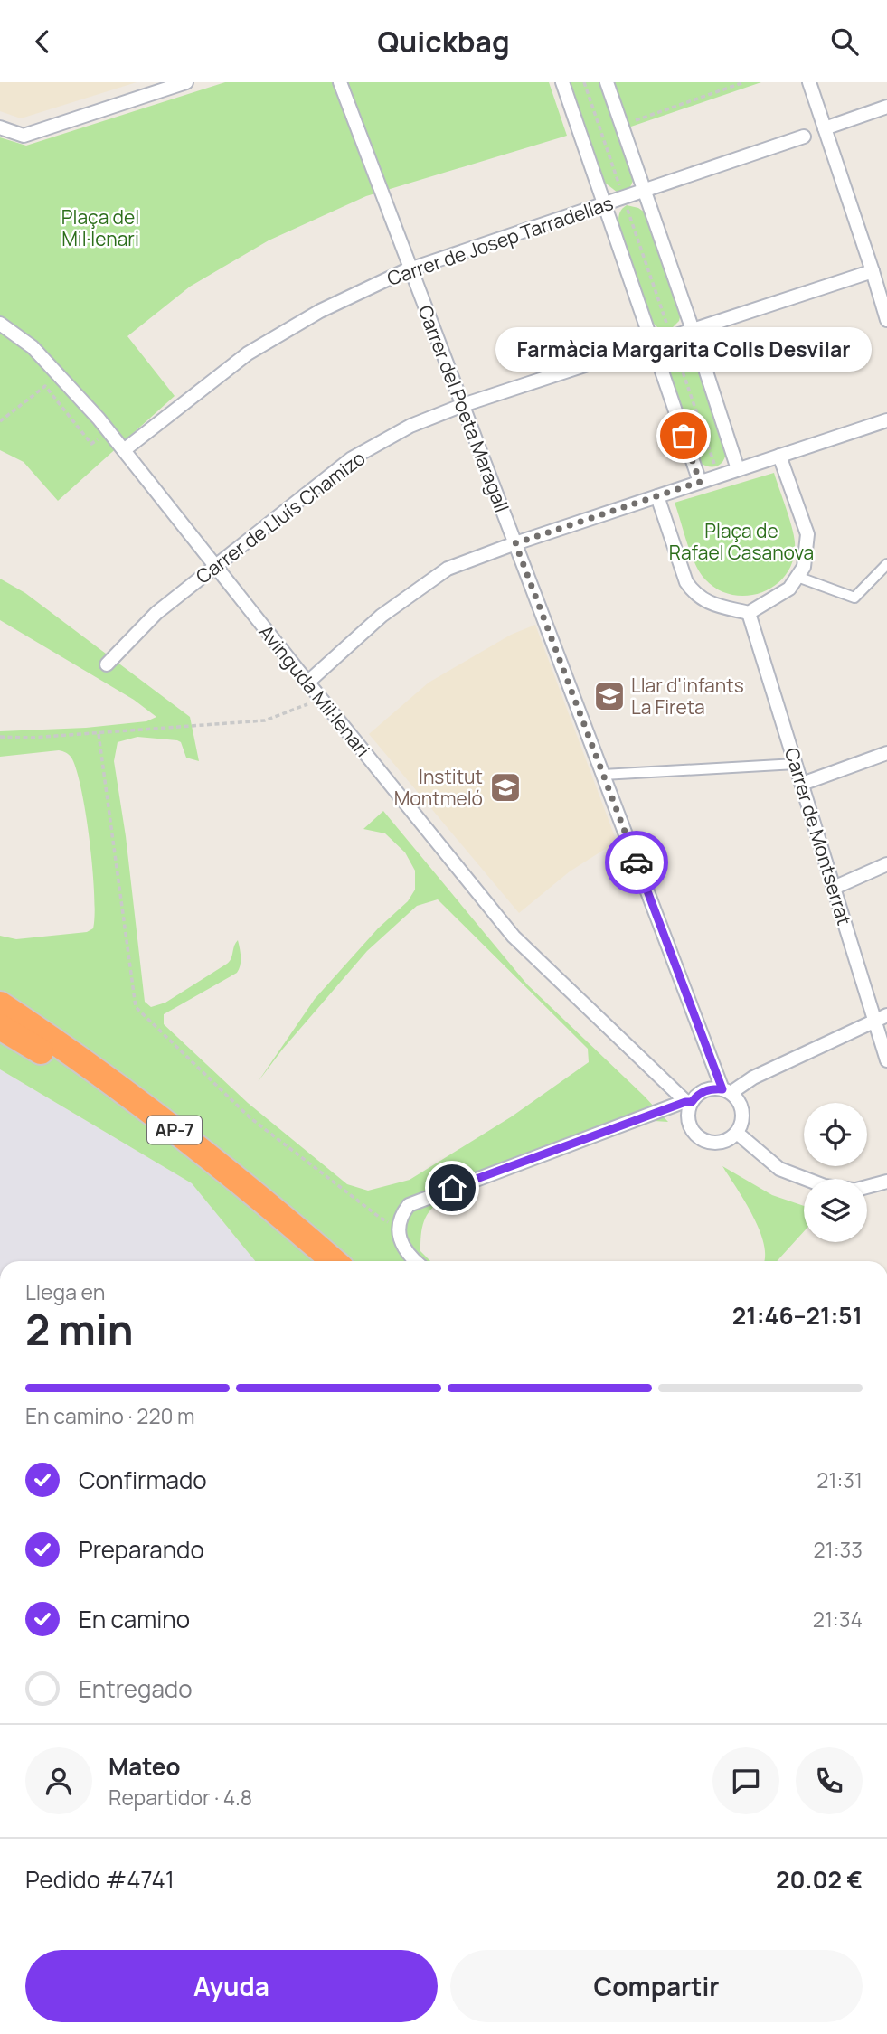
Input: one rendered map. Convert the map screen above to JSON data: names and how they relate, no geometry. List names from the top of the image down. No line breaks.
{"streets":{"highway":["AP-7"],"street":["Carrer de Josep Tarradellas","Carrer del Poeta Maragall","Carrer de Lluís Chamizo","Avinguda Mil·lenari","Carrer de Montserrat"]},"crossings":[["Carrer de Josep Tarradellas","Carrer del Poeta Maragall"],["Carrer de Josep Tarradellas","Avinguda Mil·lenari"],["Carrer del Poeta Maragall","Carrer de Lluís Chamizo"],["Carrer del Poeta Maragall","Avinguda Mil·lenari"],["Carrer de Lluís Chamizo","Avinguda Mil·lenari"]],"parks":["Plaça del Mil·lenari","Plaça de Rafael Casanova"],"places":{"other":["Farmàcia Margarita Colls Desvilar"],"school or university":["Llar d'infants La Fireta","Institut Montmeló"]},"page":{"header":"Quickbag","bubble":"Farmàcia Margarita Colls Desvilar","heading":["2 min","Llega en","21:46–21:51"],"panel":["Mateo","Repartidor · 4.8","Pedido #4741","20.02 €"],"bar":"En camino · 220 m","list":[["Confirmado","21:31"],["Preparando","21:33"],["En camino","21:34"],"Entregado"],"buttons":["Ayuda","Compartir"]}}
